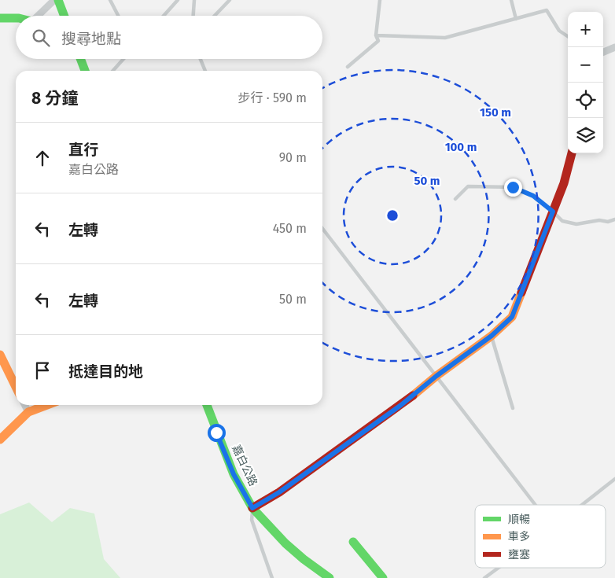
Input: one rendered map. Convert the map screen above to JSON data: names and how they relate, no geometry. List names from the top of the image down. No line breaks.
{"streets":{"street":["嘉白公路"]},"legend":["順暢","車多","壅塞"],"page":{"map_buttons":["+","−"],"search":"搜尋地點","heading":["8 分鐘","步行 · 590 m"],"list":[["直行","嘉白公路","90 m"],["左轉","450 m"],["左轉","50 m"],"抵達目的地"]},"rings":["150 m","100 m","50 m"]}
